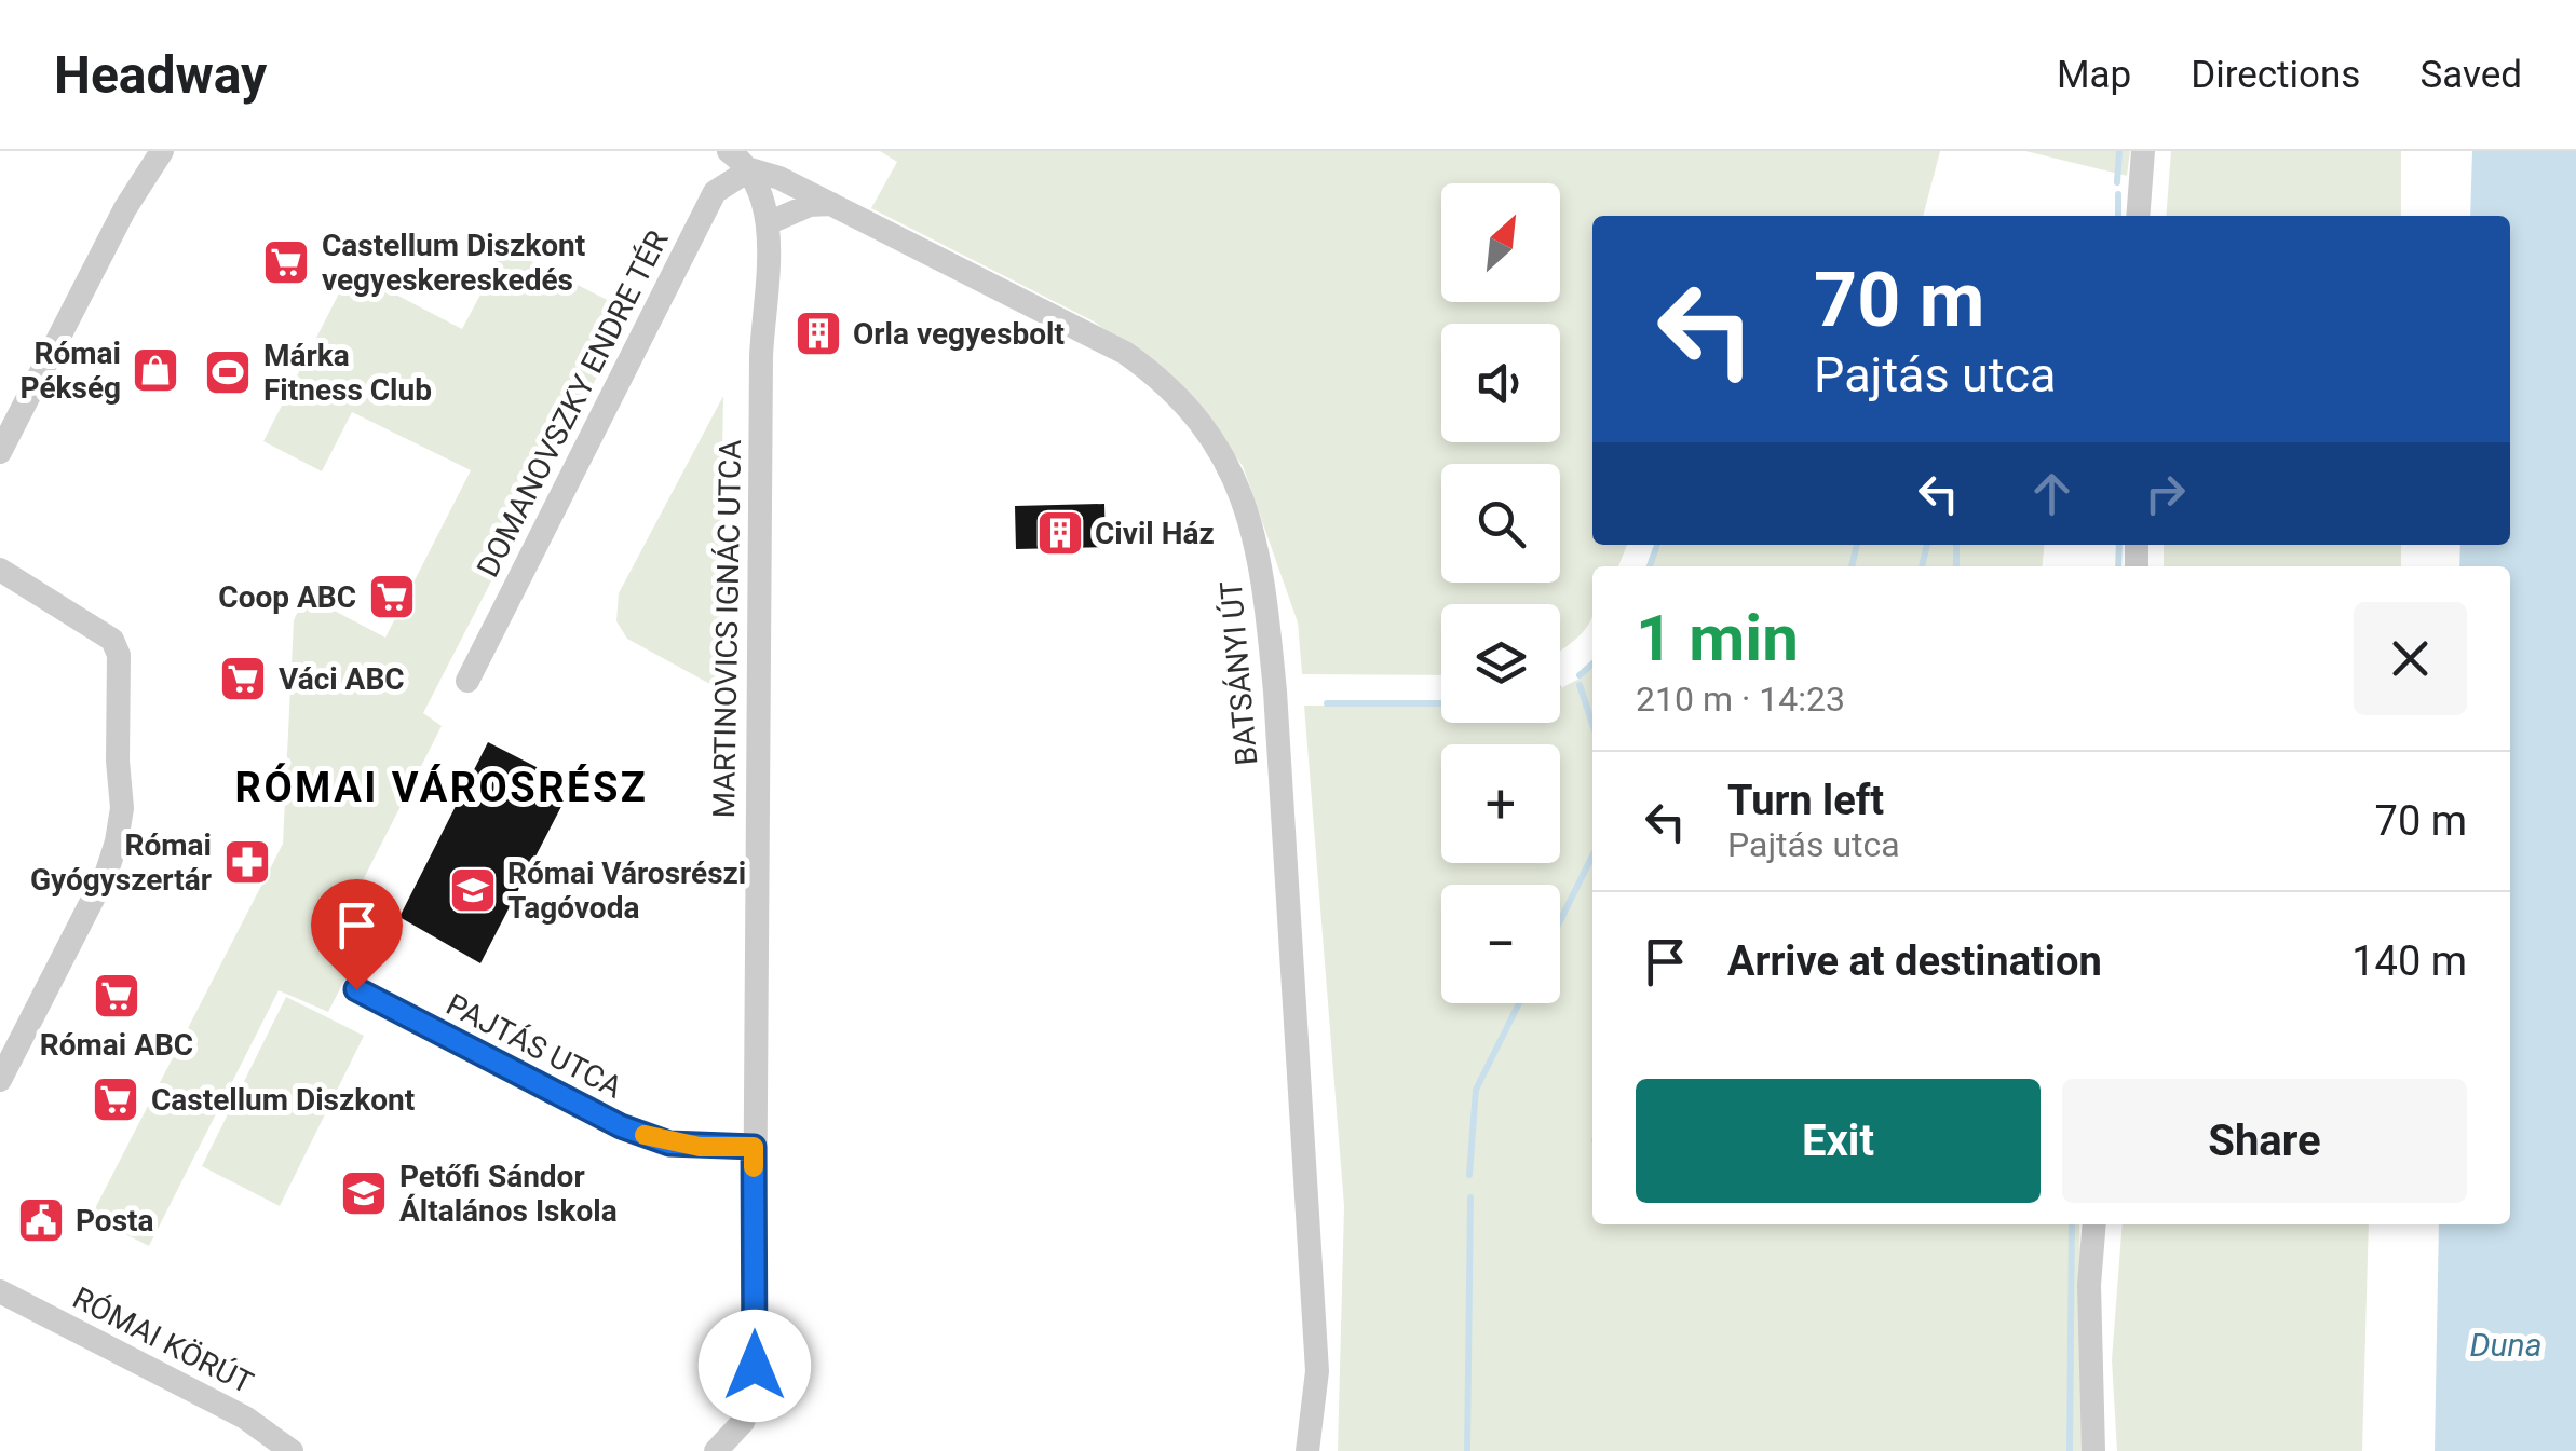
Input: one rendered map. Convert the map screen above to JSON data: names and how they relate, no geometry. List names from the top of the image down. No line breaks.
{"streets":{"street":["DOMANOVSZKY ENDRE TÉR","MARTINOVICS IGNÁC UTCA","BATSÁNYI ÚT","PAJTÁS UTCA","RÓMAI KÖRÚT"]},"crossings":[["DOMANOVSZKY ENDRE TÉR","MARTINOVICS IGNÁC UTCA"],["DOMANOVSZKY ENDRE TÉR","BATSÁNYI ÚT"],["MARTINOVICS IGNÁC UTCA","BATSÁNYI ÚT"],["MARTINOVICS IGNÁC UTCA","PAJTÁS UTCA"]],"districts":["RÓMAI VÁROSRÉSZ"],"water":["Duna"],"places":{"supermarket":["Castellum Diszkont vegyeskereskedés","Coop ABC","Váci ABC","Római ABC","Castellum Diszkont"],"building":["Orla vegyesbolt","Civil Ház"],"shop":["Római Pékség"],"sports":["Márka Fitness Club"],"pharmacy":["Római Gyógyszertár"],"school or university":["Római Városrészi Tagóvoda","Petőfi Sándor Általános Iskola"],"public building":["Posta"]},"north":"top right","page":{"header":"Headway","nav":["Map","Directions","Saved"],"map_buttons":["+","−"],"turn":["70 m","Pajtás utca"],"heading":["1 min","210 m · 14:23"],"list":[{"name":"Turn left","note":"Pajtás utca","value":"70 m"},{"name":"Arrive at destination","value":"140 m"}],"buttons":["Exit","Share"]}}
